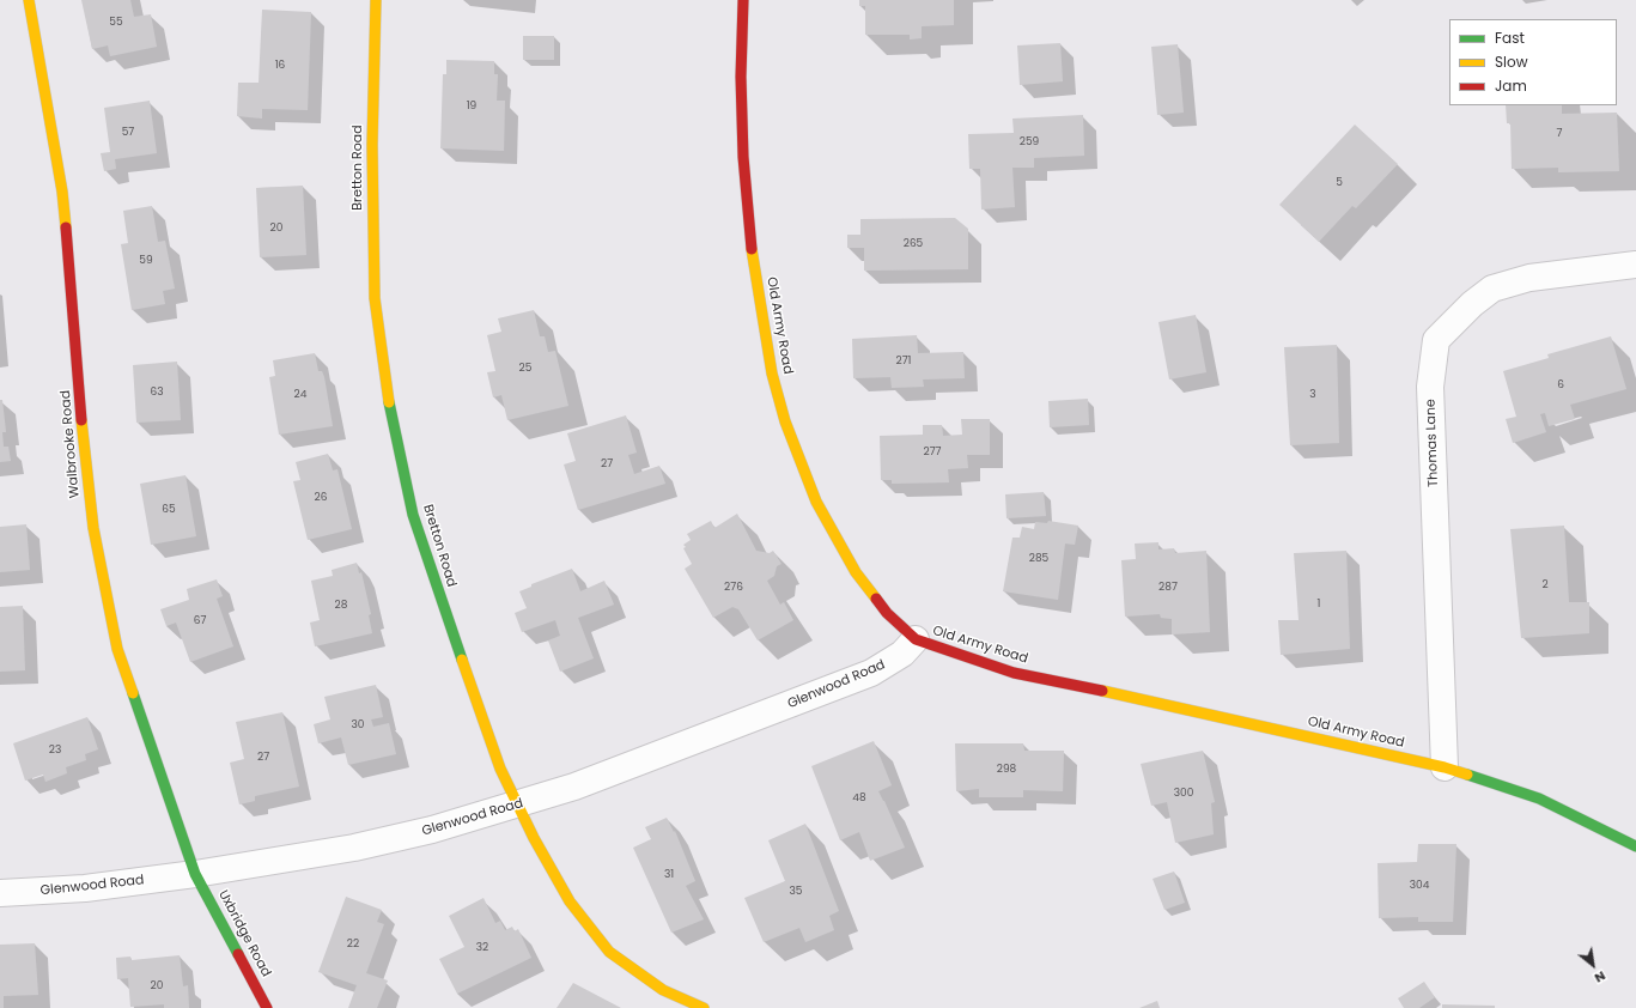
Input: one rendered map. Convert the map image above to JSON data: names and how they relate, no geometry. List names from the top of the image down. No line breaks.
{"streets":{"street":["Bretton Road","Old Army Road","Thomas Lane","Walbrooke Road","Glenwood Road","Uxbridge Road"]},"crossings":[["Bretton Road","Glenwood Road"],["Old Army Road","Thomas Lane"],["Old Army Road","Glenwood Road"],["Walbrooke Road","Glenwood Road"],["Walbrooke Road","Uxbridge Road"],["Glenwood Road","Uxbridge Road"]],"house_numbers":["55","16","19","57","7","259","5","20","265","59","271","25","6","63","24","3","277","27","26","65","285","2","276","287","1","28","67","30","23","27","298","300","48","31","304","35","22","32","20"],"legend":["Fast","Slow","Jam"],"north":"bottom right"}
